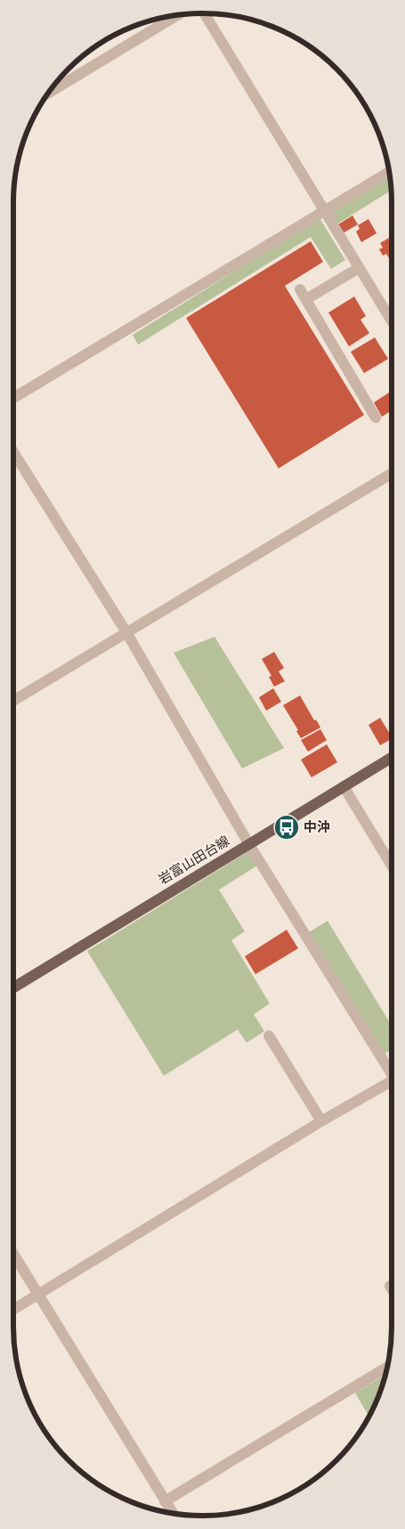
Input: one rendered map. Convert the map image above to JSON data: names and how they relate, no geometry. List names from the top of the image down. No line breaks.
{"streets":{"main road":["岩富山田台線"]},"places":{"bus stop":["中沖"]}}
